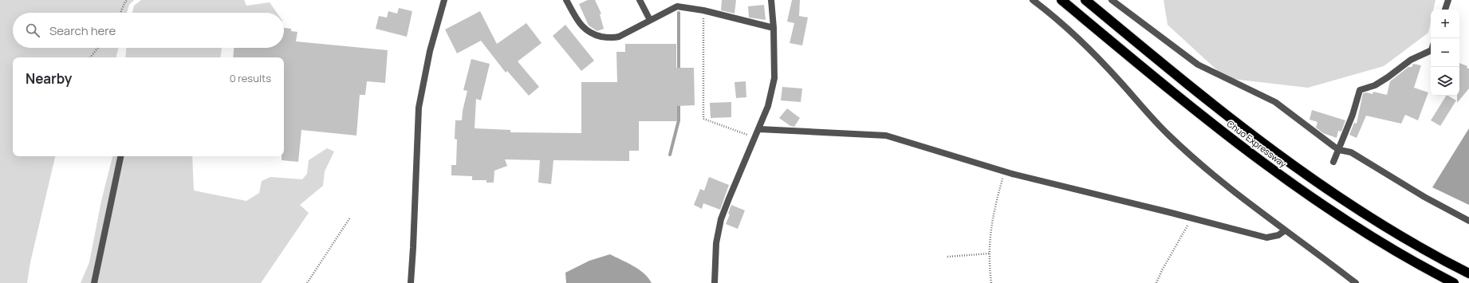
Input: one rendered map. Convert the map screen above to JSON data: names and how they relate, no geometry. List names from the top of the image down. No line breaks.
{"streets":{"highway":["Chuo Expressway"]},"page":{"map_buttons":["+","−"],"search":"Search here","heading":["Nearby","0 results"]}}
